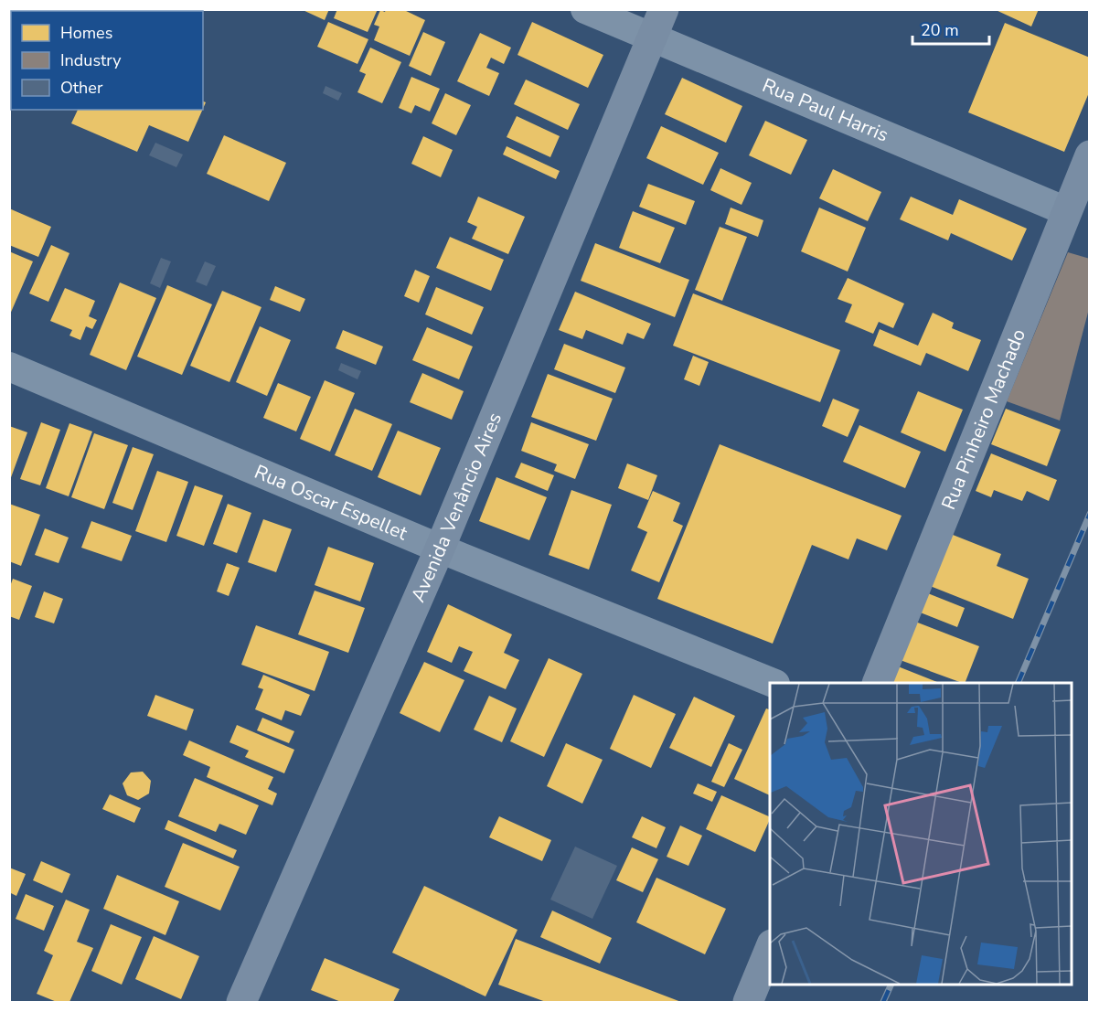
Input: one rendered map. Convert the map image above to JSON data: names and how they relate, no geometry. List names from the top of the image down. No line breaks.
{"streets":{"street":["Rua Paul Harris","Rua Pinheiro Machado","Rua Oscar Espellet","Avenida Venâncio Aires"]},"crossings":[["Rua Paul Harris","Rua Pinheiro Machado"],["Rua Paul Harris","Avenida Venâncio Aires"],["Rua Oscar Espellet","Avenida Venâncio Aires"]],"legend":["Homes","Industry","Other"],"scale_bar":"20 m"}
